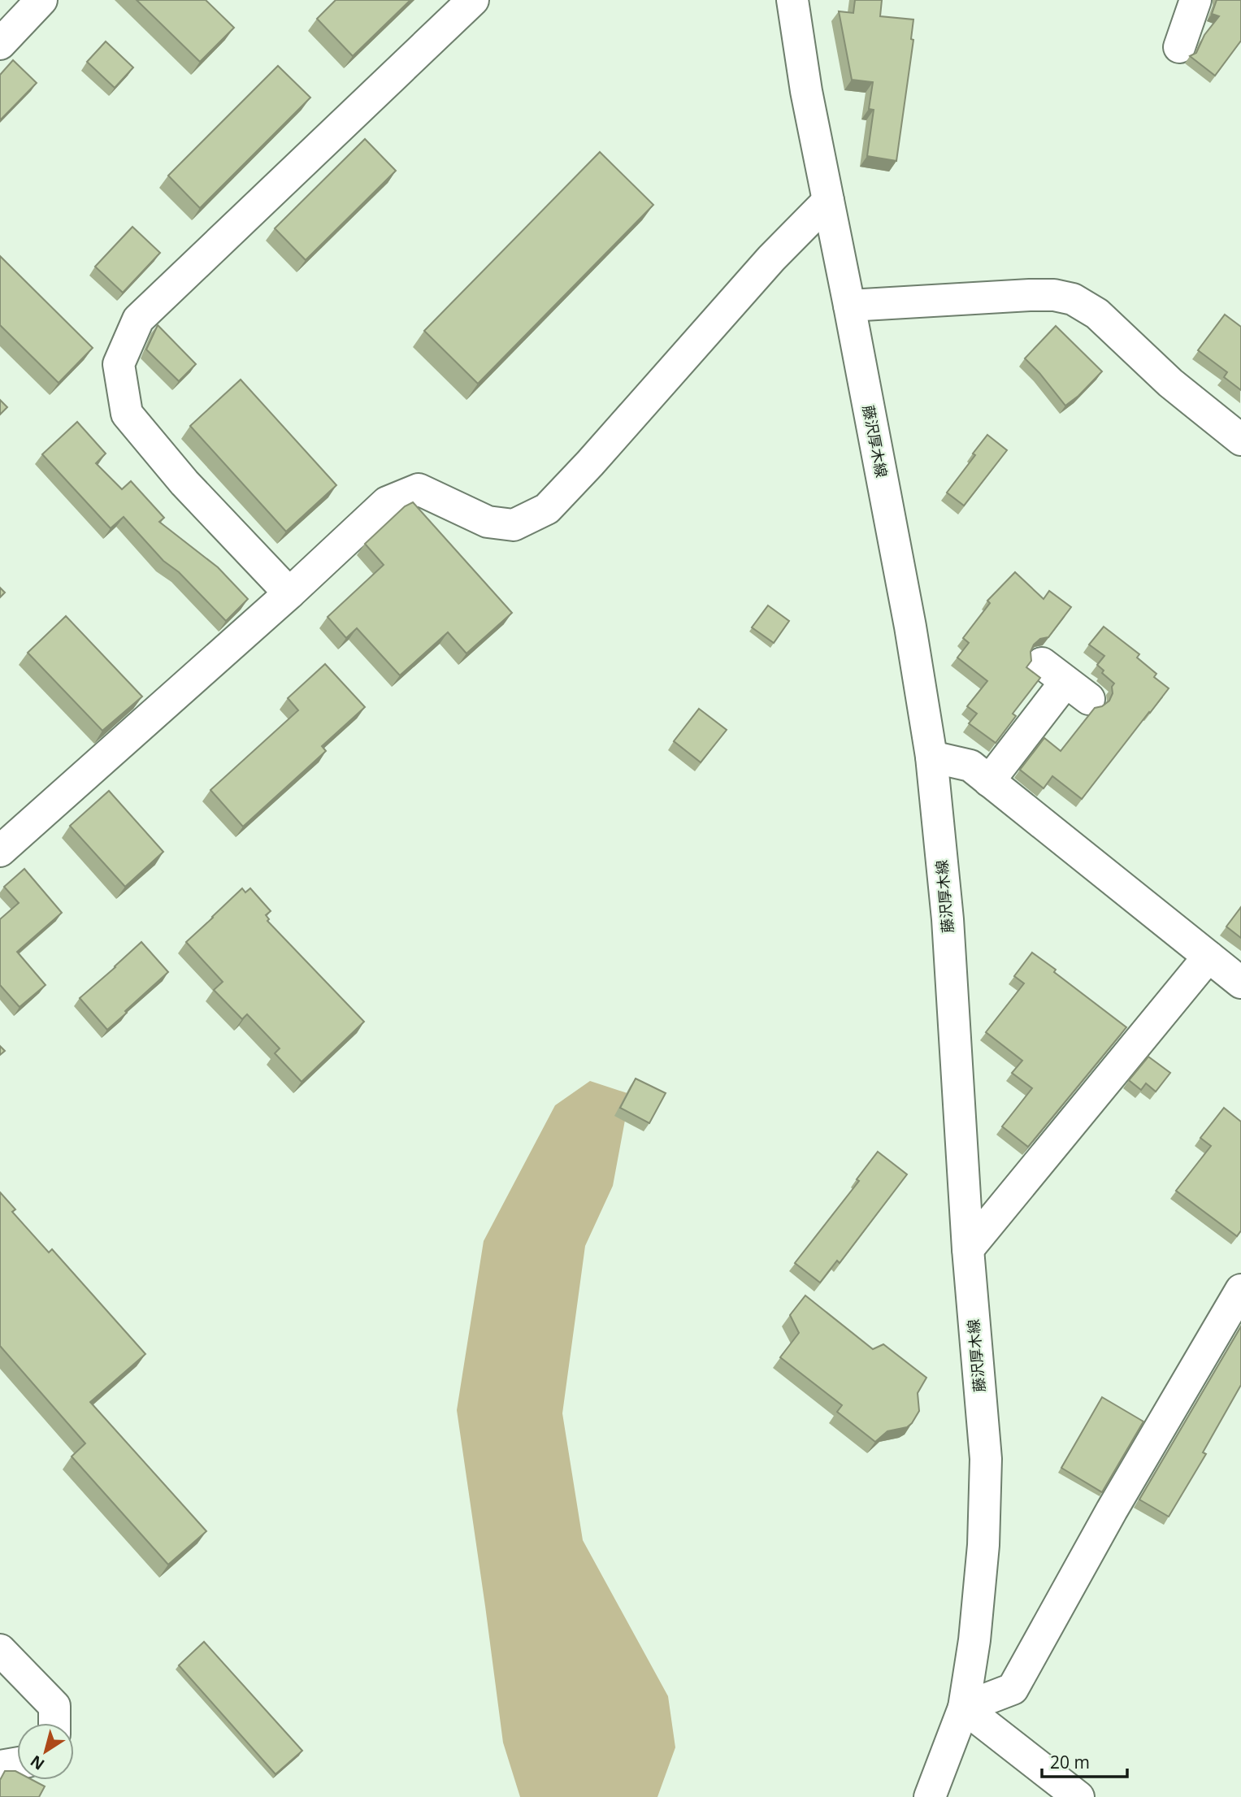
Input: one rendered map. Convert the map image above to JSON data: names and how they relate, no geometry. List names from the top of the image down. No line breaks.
{"streets":{"street":["藤沢厚木線"]},"scale_bar":"20 m","north":"bottom left"}
